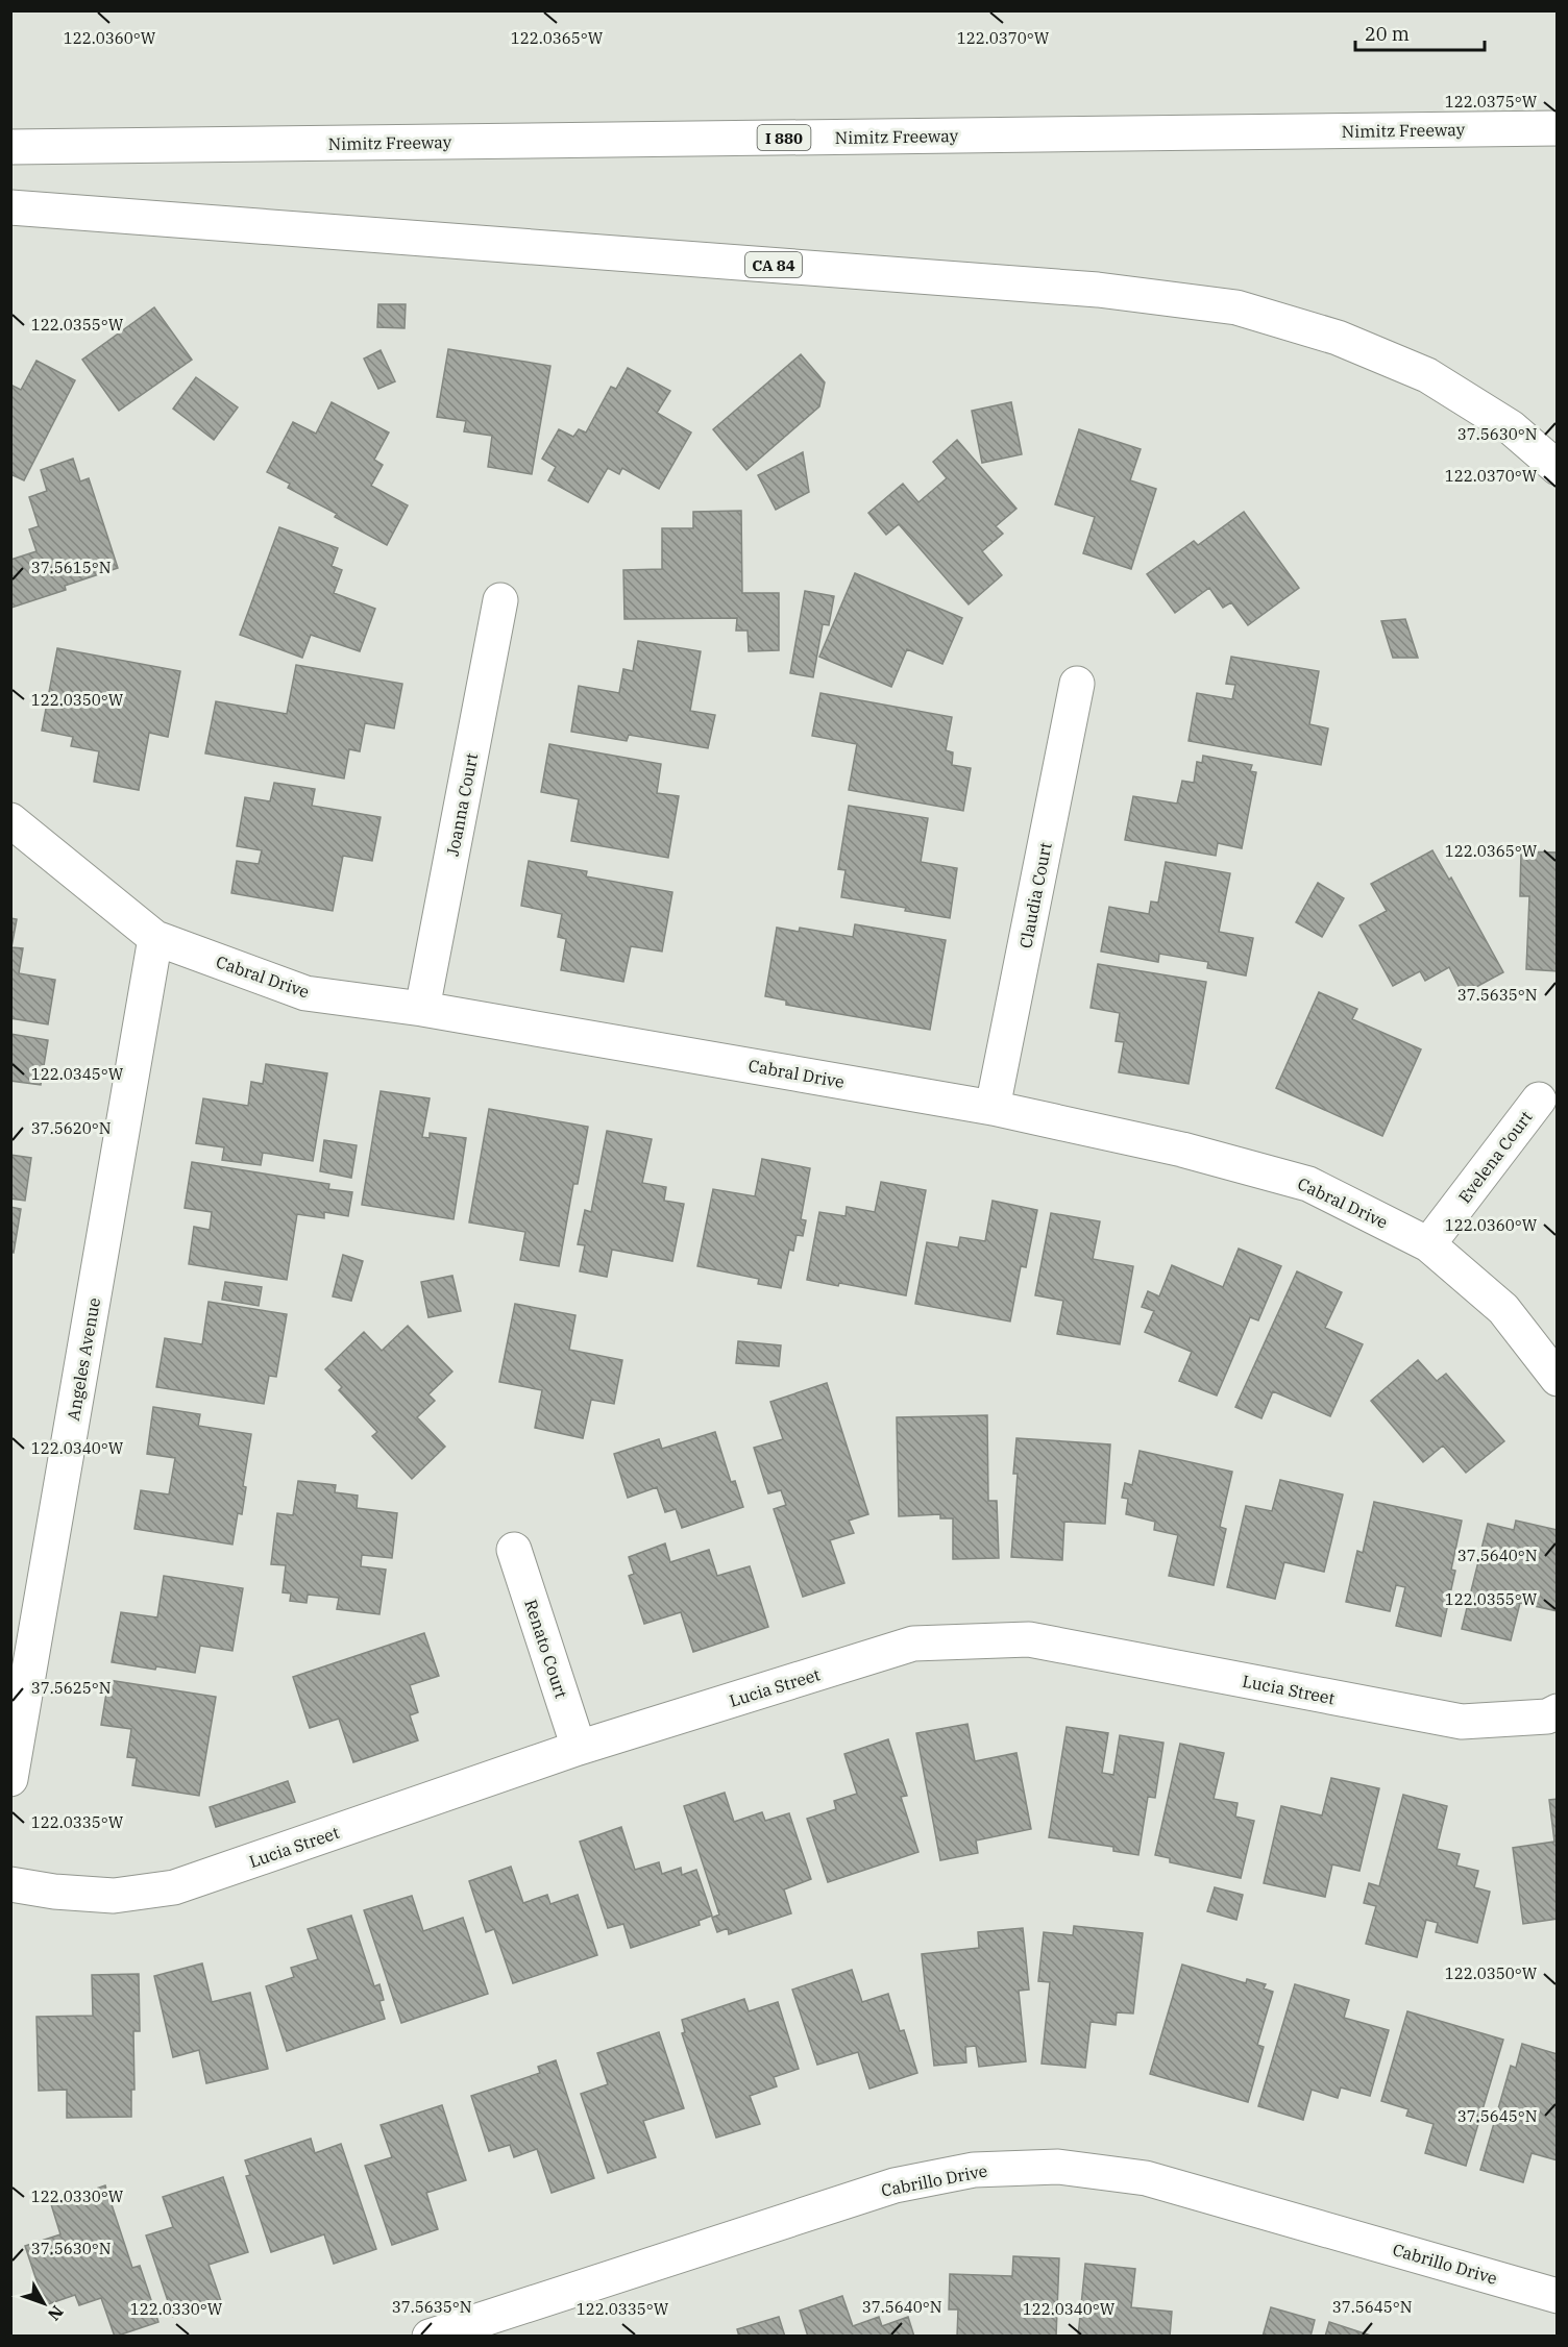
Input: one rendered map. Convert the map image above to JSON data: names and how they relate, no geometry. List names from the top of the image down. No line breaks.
{"streets":{"main road":["Nimitz Freeway","I 880","CA 84","Joanna Court","Claudia Court","Cabral Drive","Evelena Court","Angeles Avenue","Renato Court","Lucia Street","Cabrillo Drive"]},"crossings":[["Joanna Court","Cabral Drive"],["Claudia Court","Cabral Drive"],["Cabral Drive","Evelena Court"],["Cabral Drive","Angeles Avenue"],["Renato Court","Lucia Street"]],"scale_bar":"20 m","north":"bottom right","coordinates":["122.0360°W","122.0365°W","122.0370°W","122.0375°W","122.0355°W","37.5630°N","37.5615°N","122.0350°W","37.5635°N","122.0345°W","37.5620°N","122.0340°W","37.5640°N","37.5625°N","122.0335°W","37.5645°N","122.0330°W"]}
